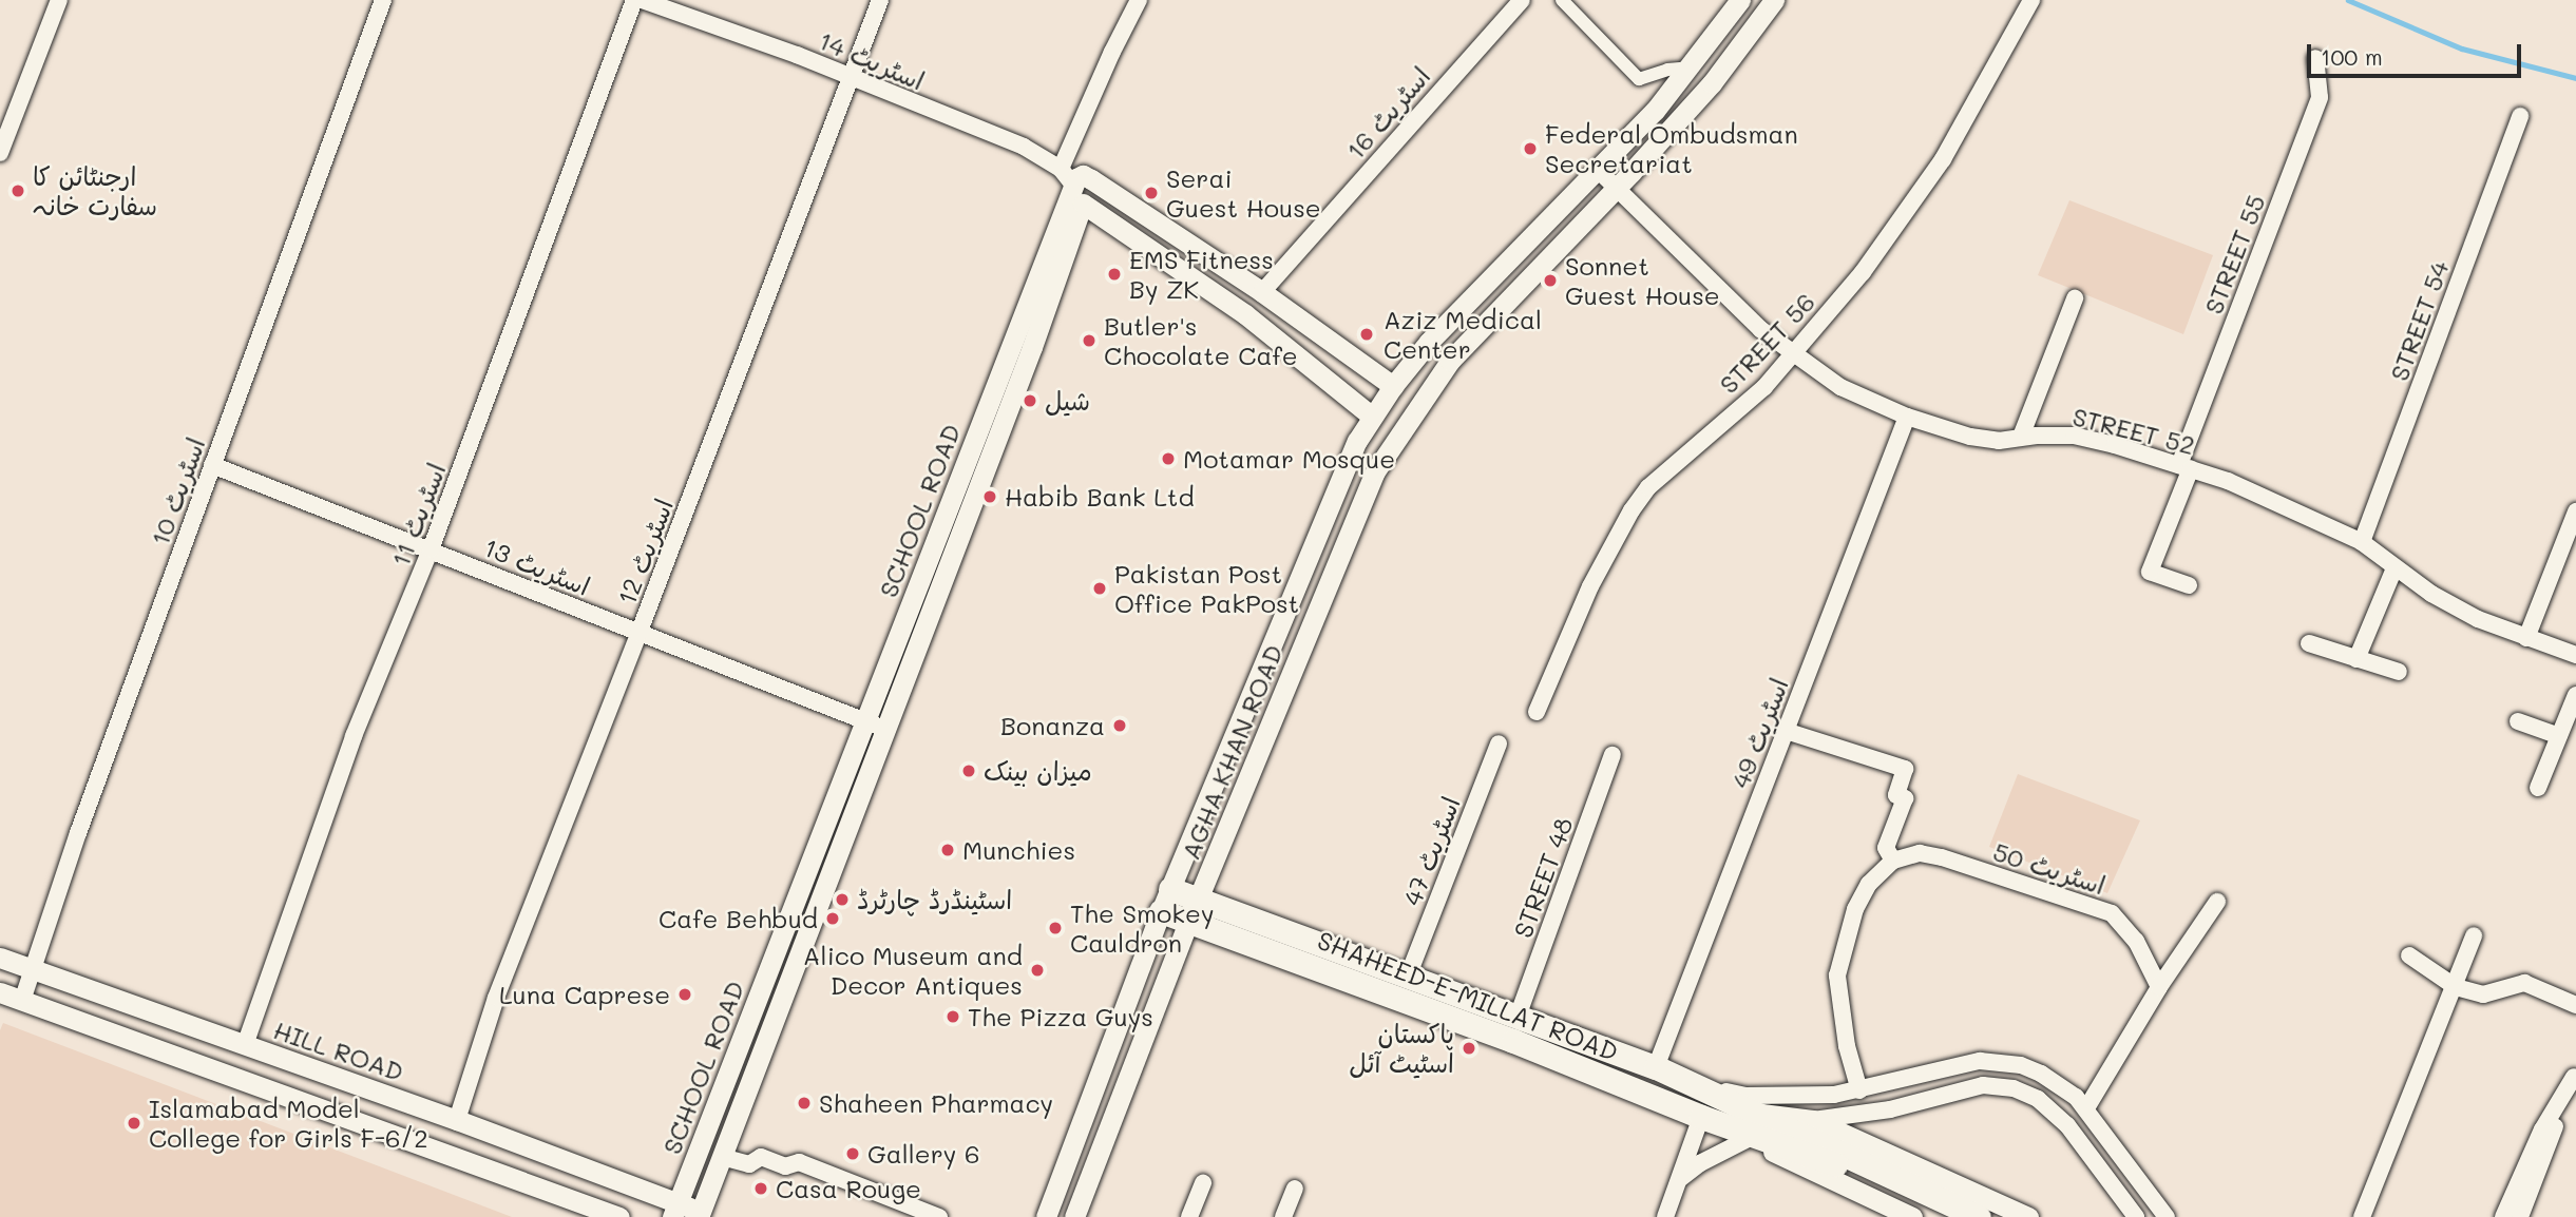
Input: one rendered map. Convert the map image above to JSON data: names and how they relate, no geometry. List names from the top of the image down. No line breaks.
{"streets":{"main road":["SHAHEED-E-MILLAT ROAD"],"street":["اسٹریٹ 14","اسٹریٹ 16","STREET 55","STREET 54","STREET 56","STREET 52","اسٹریٹ 10","SCHOOL ROAD","اسٹریٹ 11","اسٹریٹ 12","اسٹریٹ 13","اسٹریٹ 49","AGHA KHAN ROAD","اسٹریٹ 47","اسٹریٹ 50","STREET 48","HILL ROAD"]},"crossings":[["اسٹریٹ 14","SCHOOL ROAD"],["اسٹریٹ 14","اسٹریٹ 12"],["STREET 55","STREET 52"],["STREET 54","STREET 52"],["STREET 56","STREET 52"],["STREET 52","اسٹریٹ 49"],["STREET 52","AGHA KHAN ROAD"],["اسٹریٹ 10","اسٹریٹ 13"],["اسٹریٹ 10","HILL ROAD"],["SCHOOL ROAD","اسٹریٹ 13"],["SCHOOL ROAD","HILL ROAD"],["اسٹریٹ 11","اسٹریٹ 13"],["اسٹریٹ 11","HILL ROAD"],["اسٹریٹ 12","اسٹریٹ 13"],["اسٹریٹ 12","HILL ROAD"],["اسٹریٹ 49","SHAHEED-E-MILLAT ROAD"],["AGHA KHAN ROAD","SHAHEED-E-MILLAT ROAD"],["اسٹریٹ 47","SHAHEED-E-MILLAT ROAD"],["STREET 48","SHAHEED-E-MILLAT ROAD"]],"places":["Federal Ombudsman Secretariat","ارجنٹائن کا سفارت خانہ","Serai Guest House","EMS Fitness By ZK","Sonnet Guest House","Aziz Medical Center","Butler's Chocolate Cafe","شیل","Motamar Mosque","Habib Bank Ltd","Pakistan Post Office PakPost","Bonanza","میزان بینک","Munchies","اسٹینڈرڈ چارٹرڈ","Cafe Behbud","The Smokey Cauldron","Alico Museum and Decor Antiques","Luna Caprese","The Pizza Guys","پاکستان اسٹیٹ آئل","Shaheen Pharmacy","Islamabad Model College for Girls F-6/2","Gallery 6","Casa Rouge"],"scale_bar":"100 m"}
